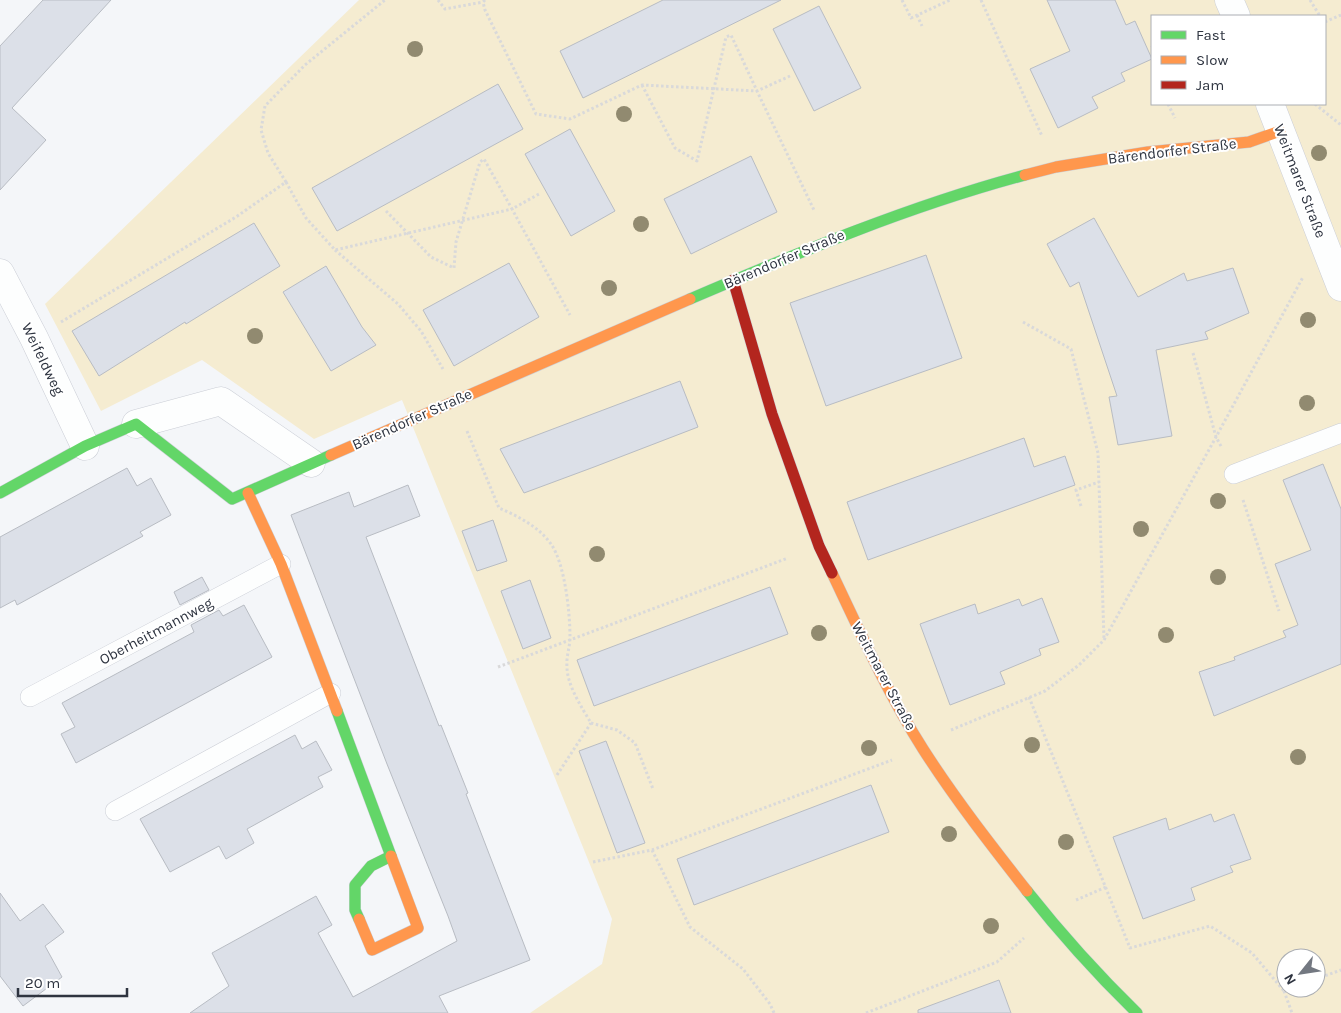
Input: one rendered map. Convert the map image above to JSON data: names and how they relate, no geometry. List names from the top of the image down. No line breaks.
{"streets":{"street":["Bärendorfer Straße","Weitmarer Straße","Weifeldweg"],"lane":["Oberheitmannweg"]},"crossings":[["Bärendorfer Straße","Weitmarer Straße"]],"legend":["Fast","Slow","Jam"],"scale_bar":"20 m","north":"bottom left"}
